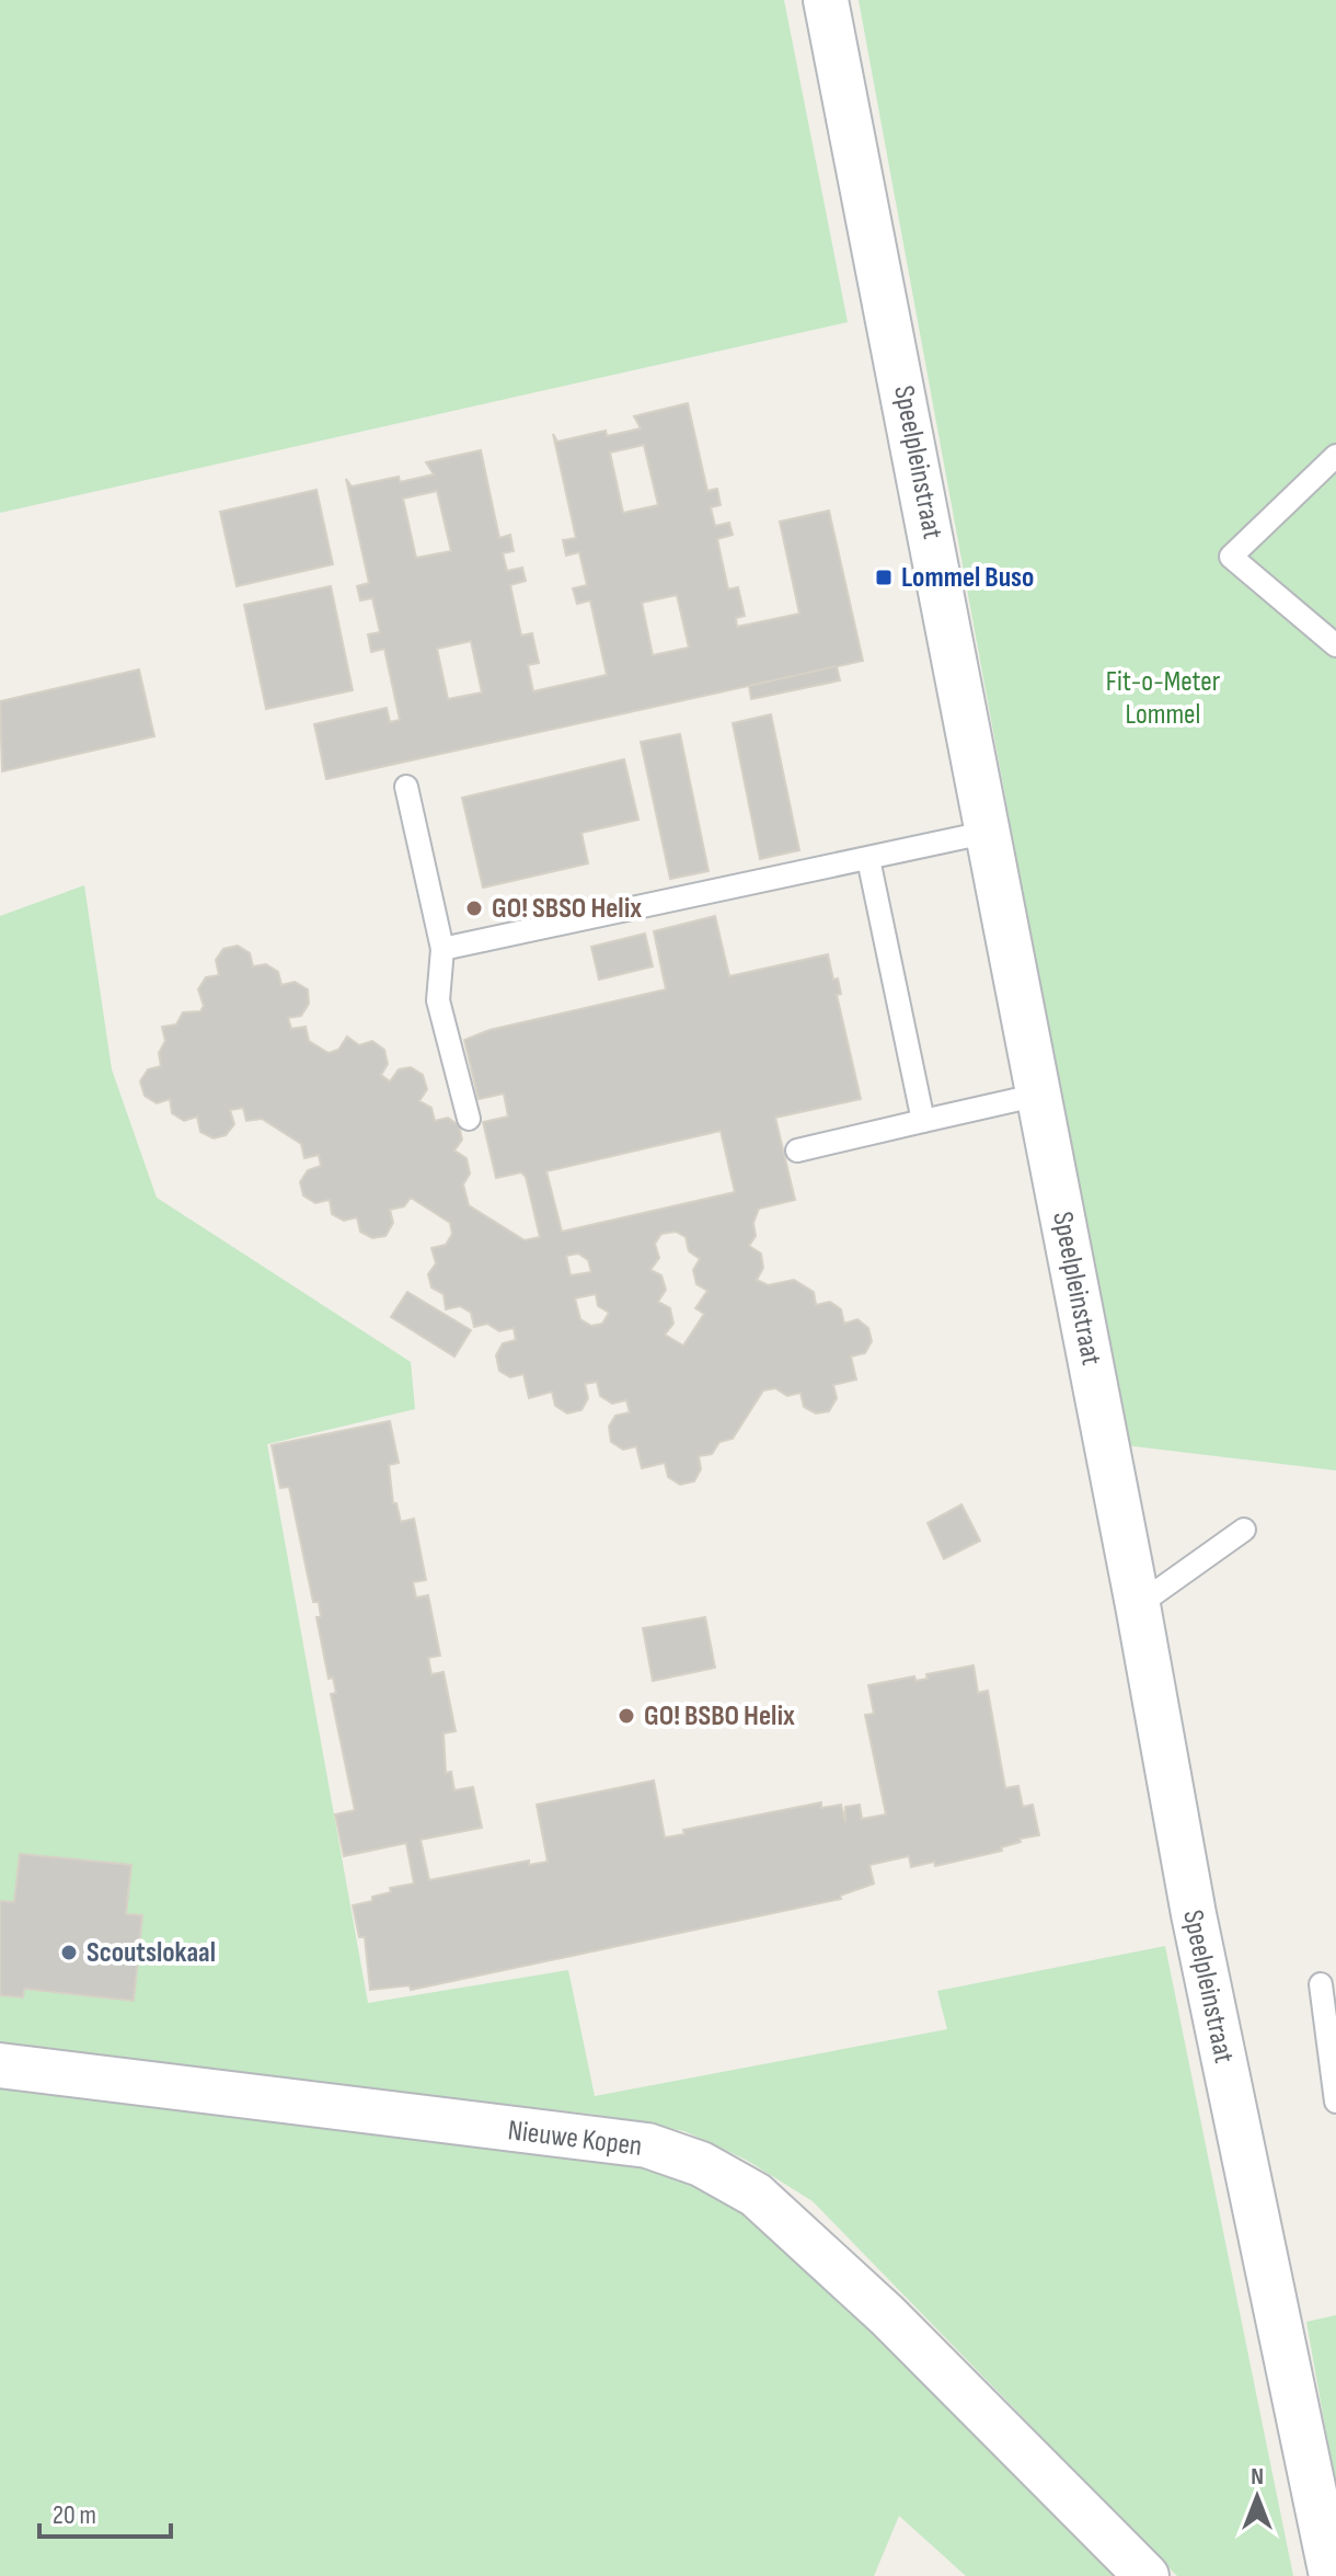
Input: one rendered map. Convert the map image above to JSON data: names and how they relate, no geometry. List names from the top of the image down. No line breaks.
{"streets":{"street":["Speelpleinstraat","Nieuwe Kopen"]},"parks":["Fit-o-Meter Lommel"],"places":{"transit":["Lommel Buso"],"other":["GO! SBSO Helix","GO! BSBO Helix","Scoutslokaal"]},"scale_bar":"20 m","north":"top"}
